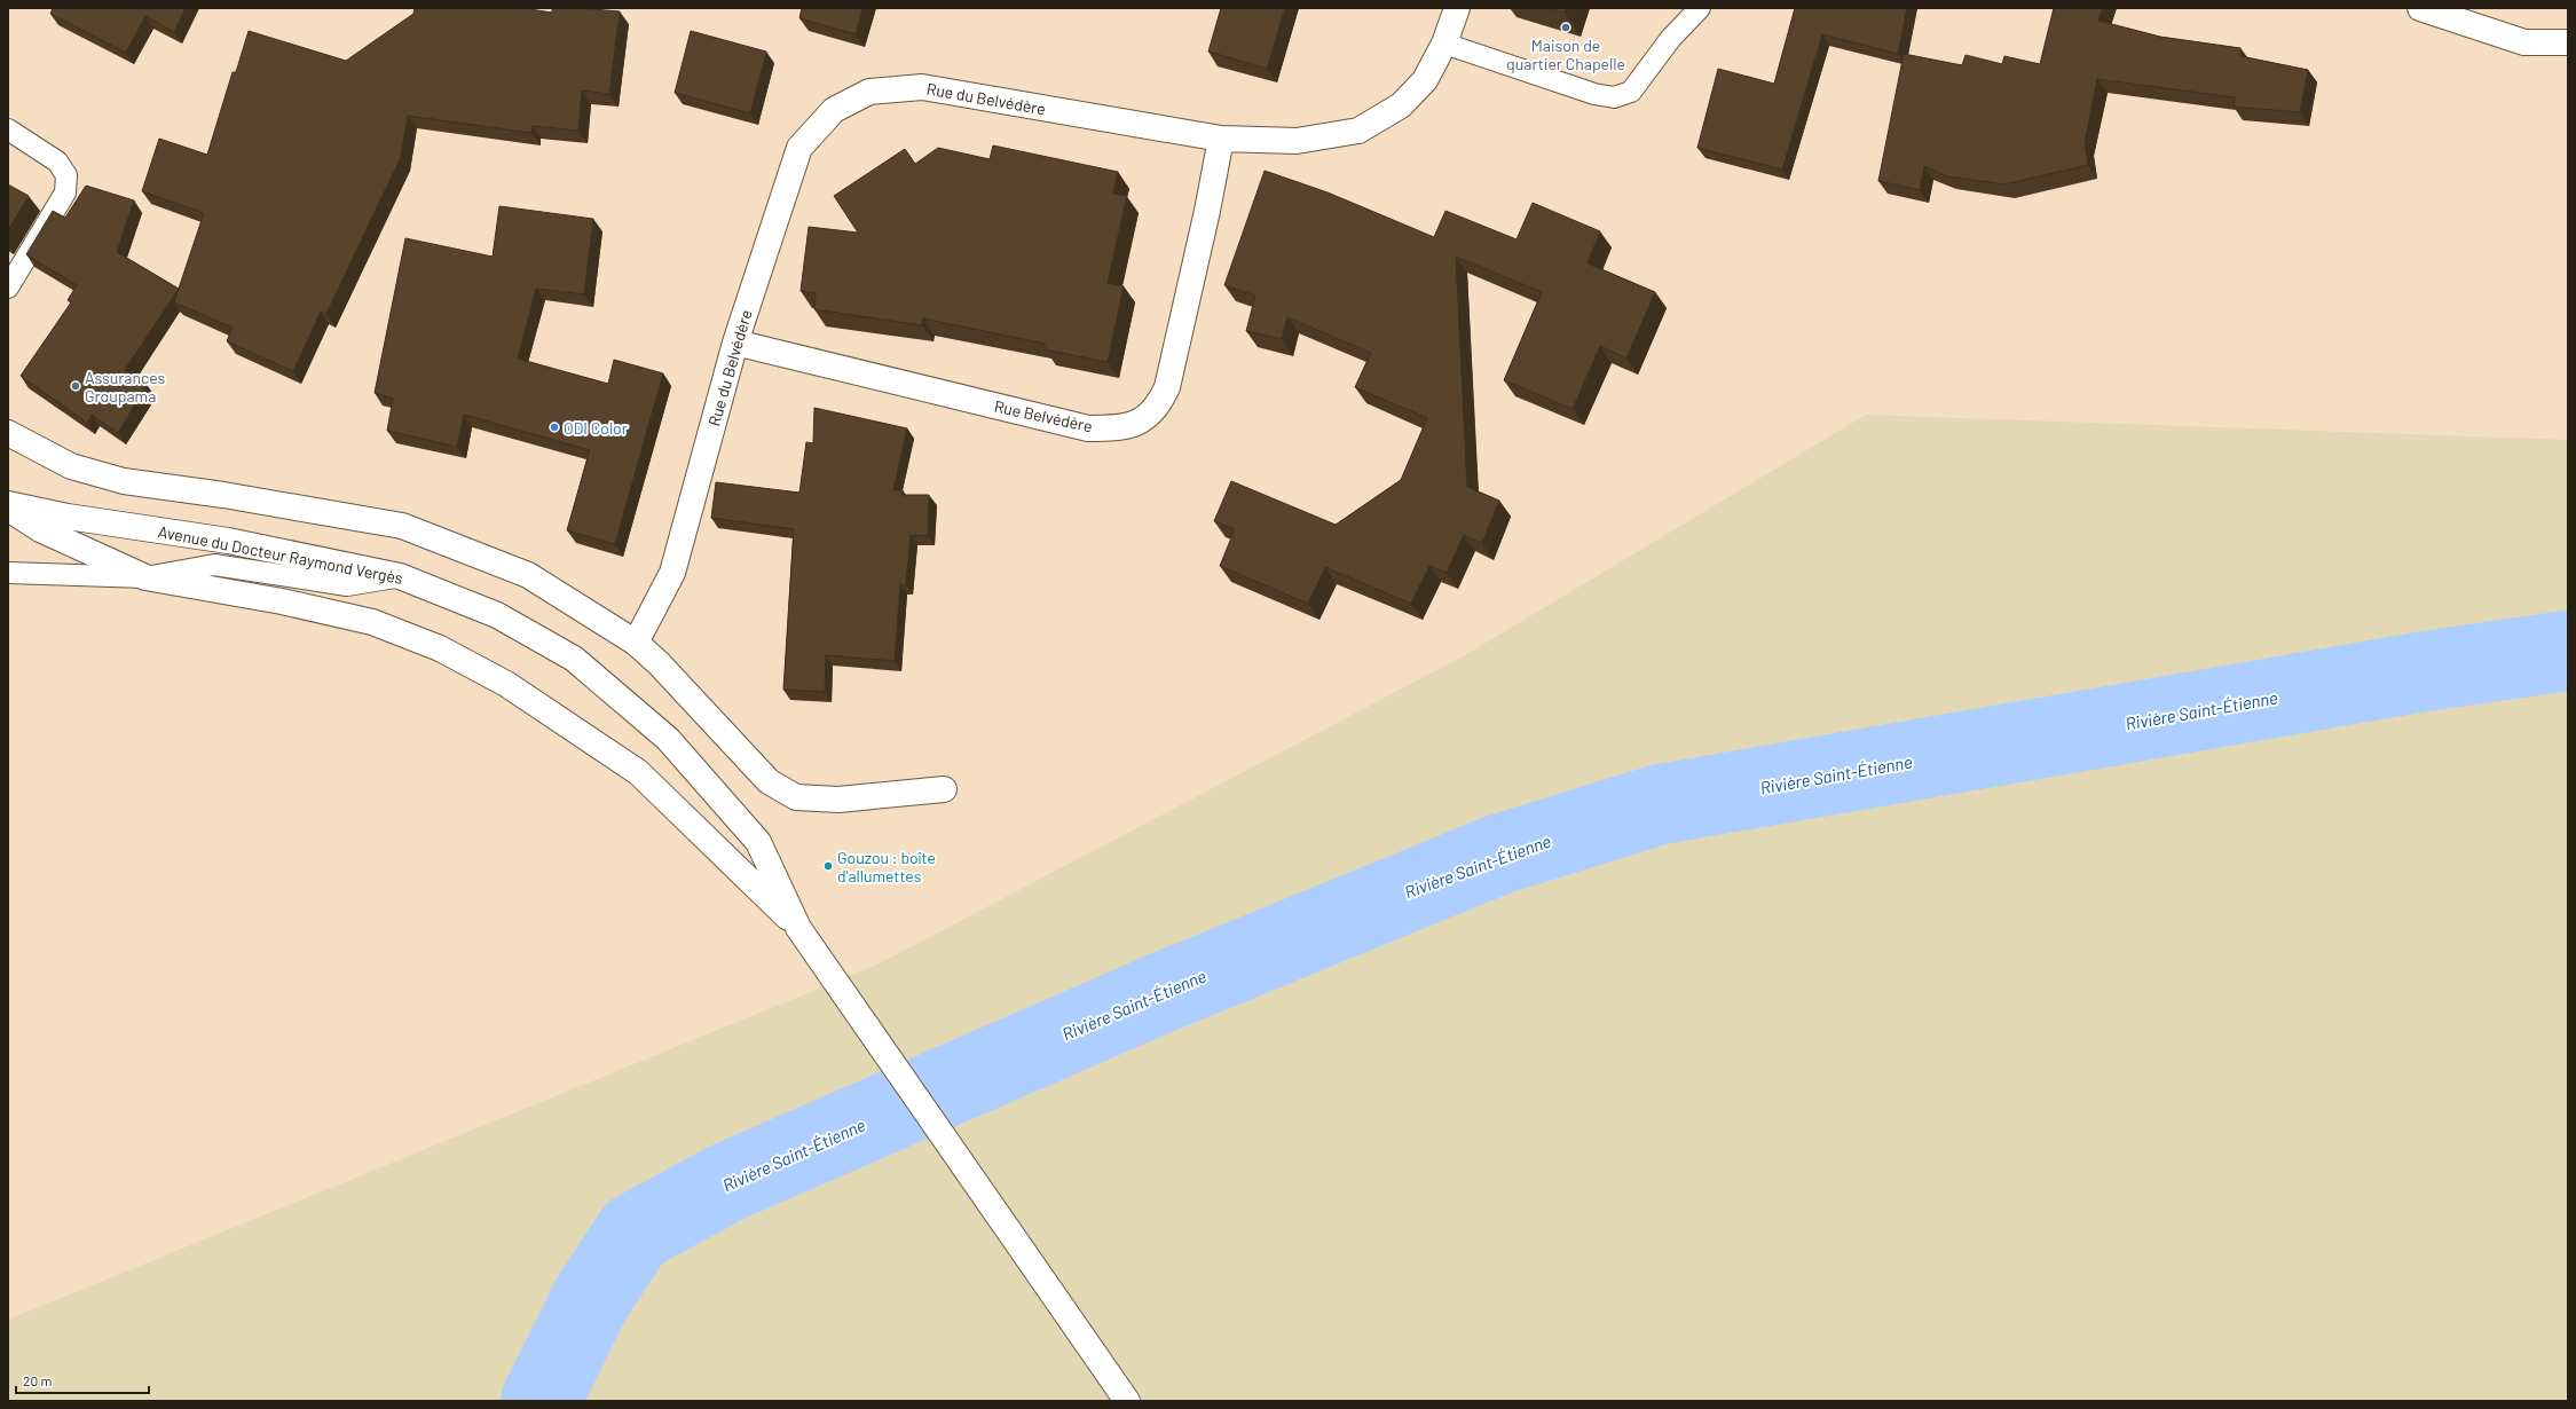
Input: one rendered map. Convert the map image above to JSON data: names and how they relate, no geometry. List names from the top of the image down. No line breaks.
{"streets":{"street":["Rue du Belvédère","Rue Belvédère","Avenue du Docteur Raymond Vergès"]},"crossings":[["Rue du Belvédère","Rue Belvédère"]],"water":["Rivière Saint-Étienne"],"places":["Maison de quartier Chapelle","Assurances Groupama","ODI Color","Gouzou : boîte d'allumettes"],"scale_bar":"20 m"}
